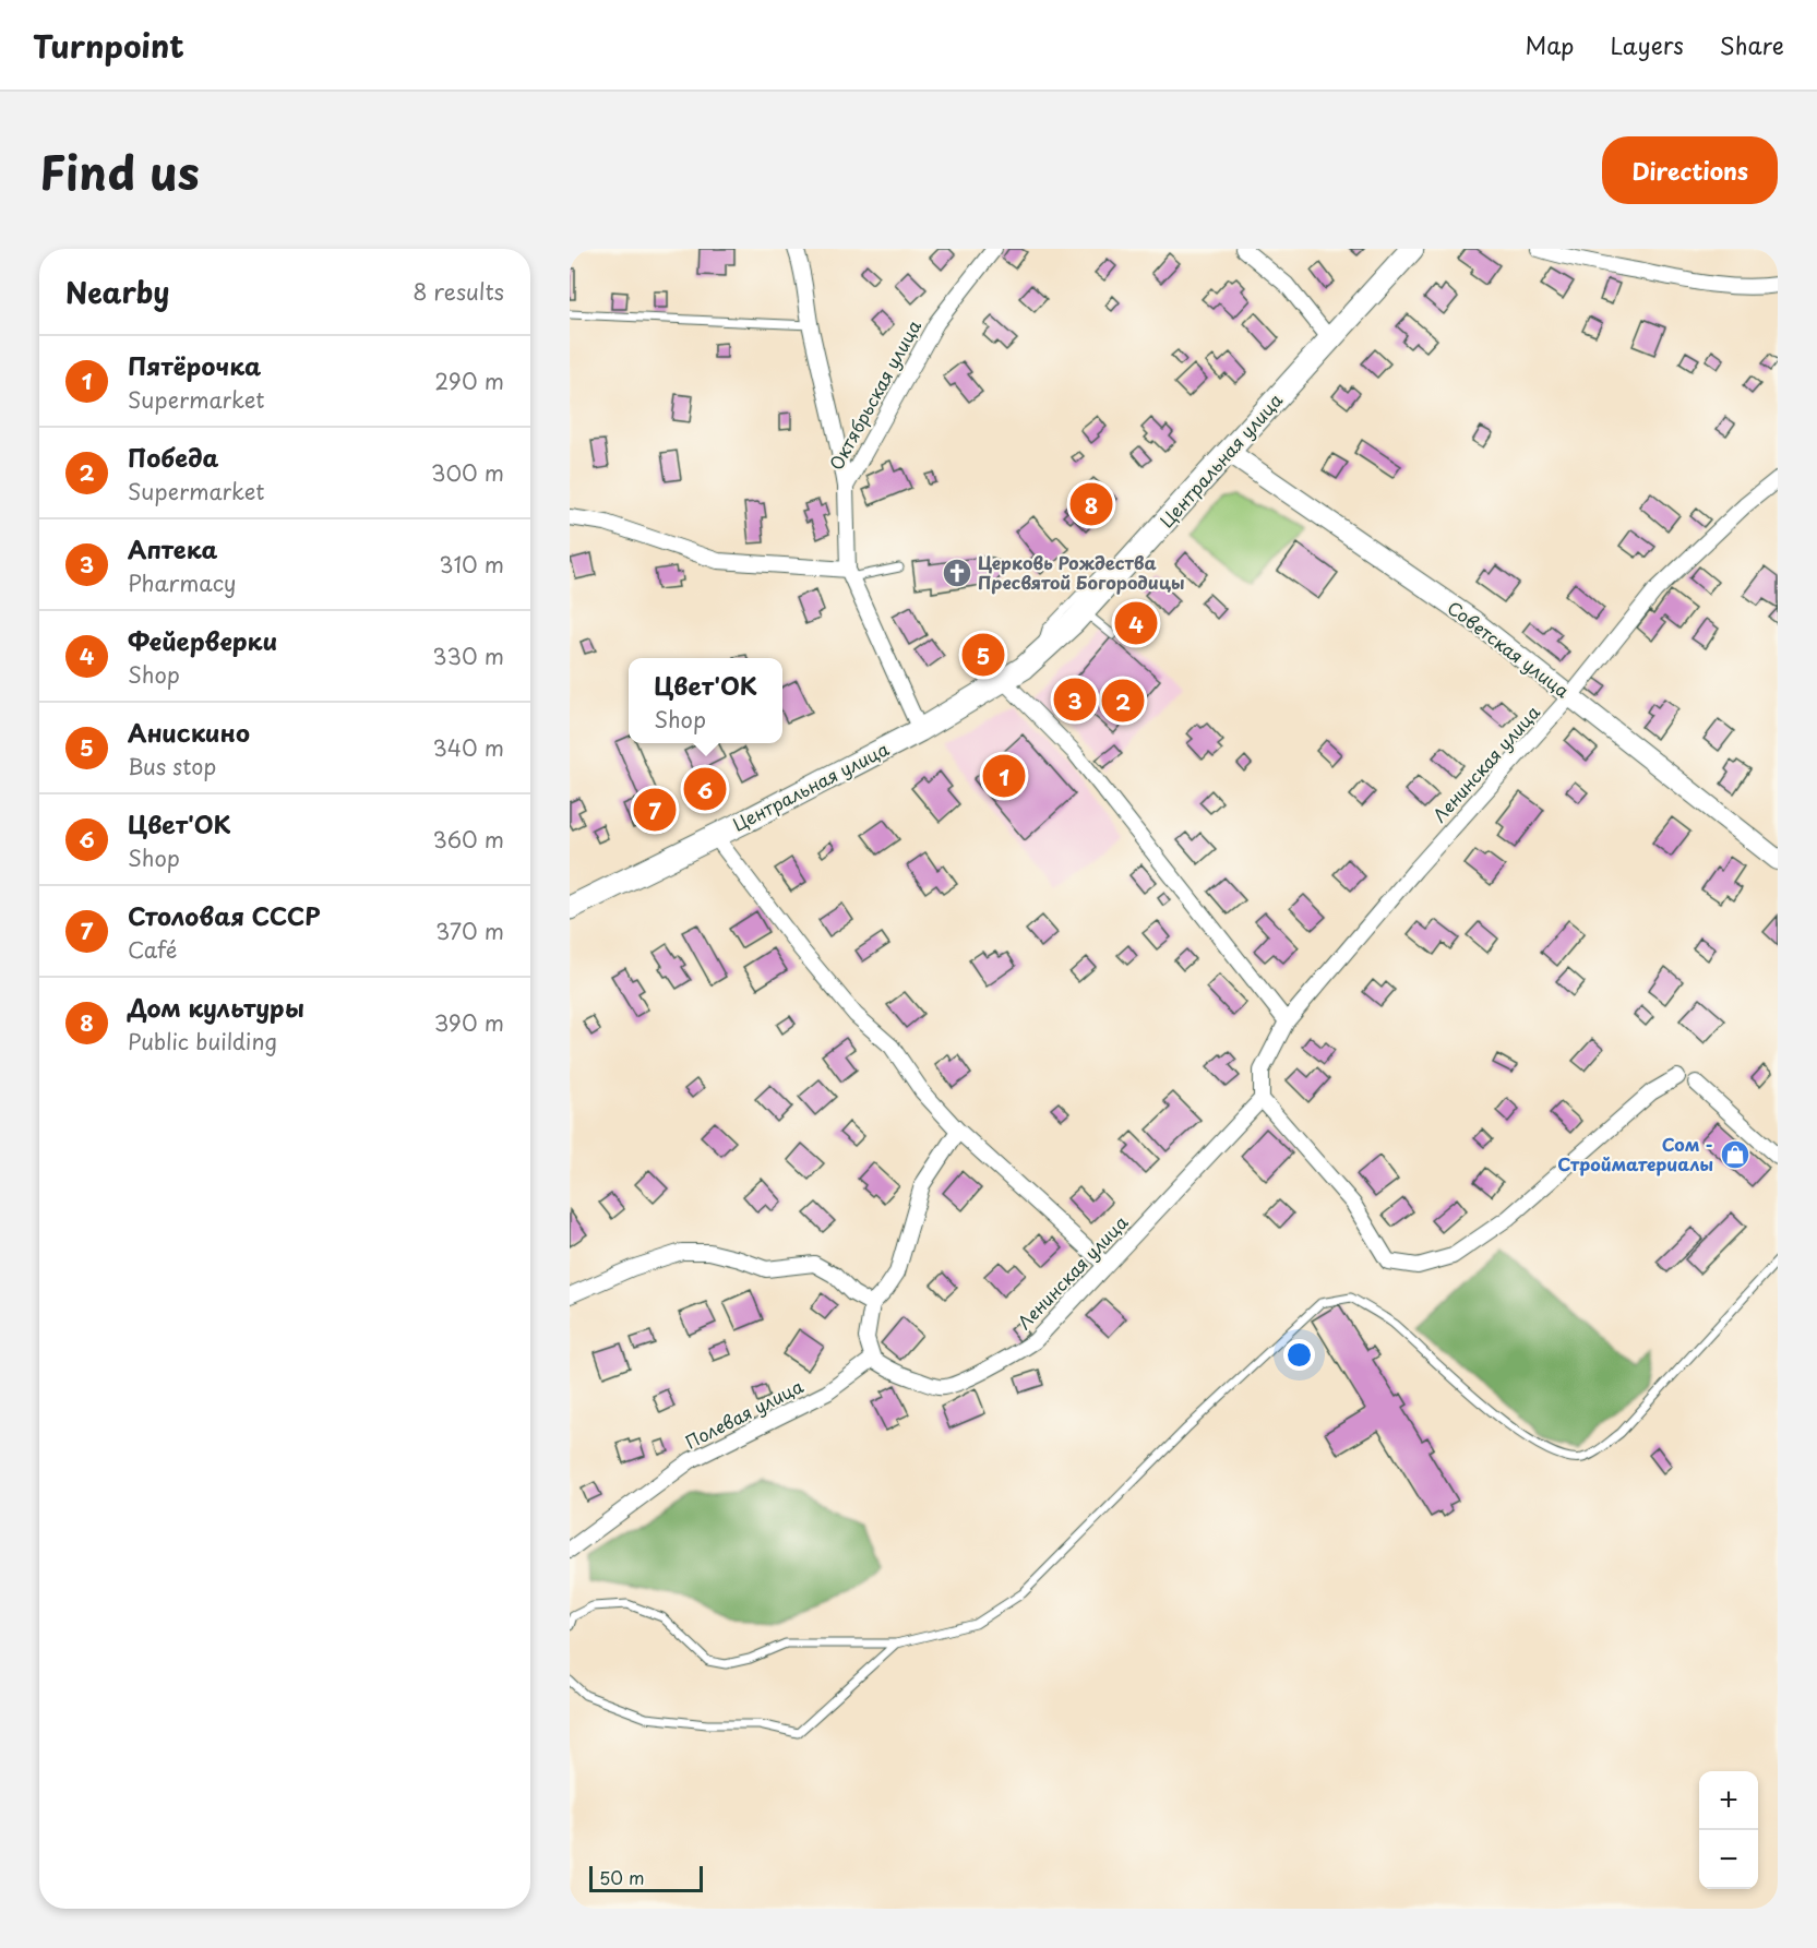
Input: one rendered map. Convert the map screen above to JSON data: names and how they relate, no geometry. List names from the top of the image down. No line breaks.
{"streets":{"main road":["Центральная улица","Советская улица"],"street":["Октябрьская улица","Ленинская улица","Полевая улица"]},"crossings":[["Центральная улица","Советская улица"],["Центральная улица","Ленинская улица"],["Советская улица","Ленинская улица"],["Ленинская улица","Полевая улица"]],"places":{"church":["Церковь Рождества Пресвятой Богородицы"],"shop":["Сом - Стройматериалы"]},"scale_bar":"50 m","page":{"header":"Turnpoint","nav":["Map","Layers","Share"],"title":"Find us","buttons":"Directions","heading":["Nearby","8 results"],"list":[{"mark":"1","name":"Пятёрочка","note":"Supermarket","value":"290 m"},{"mark":"2","name":"Победа","note":"Supermarket","value":"300 m"},{"mark":"3","name":"Аптека","note":"Pharmacy","value":"310 m"},{"mark":"4","name":"Фейерверки","note":"Shop","value":"330 m"},{"mark":"5","name":"Анискино","note":"Bus stop","value":"340 m"},{"mark":"6","name":"Цвет'OK","note":"Shop","value":"360 m"},{"mark":"7","name":"Столовая СССР","note":"Café","value":"370 m"},{"mark":"8","name":"Дом культуры","note":"Public building","value":"390 m"}],"pins":["8","4","5","3","2","1","6","7"],"popup":["Цвет'OK","Shop"],"map_buttons":["+","−"],"scale":"50 m"}}
